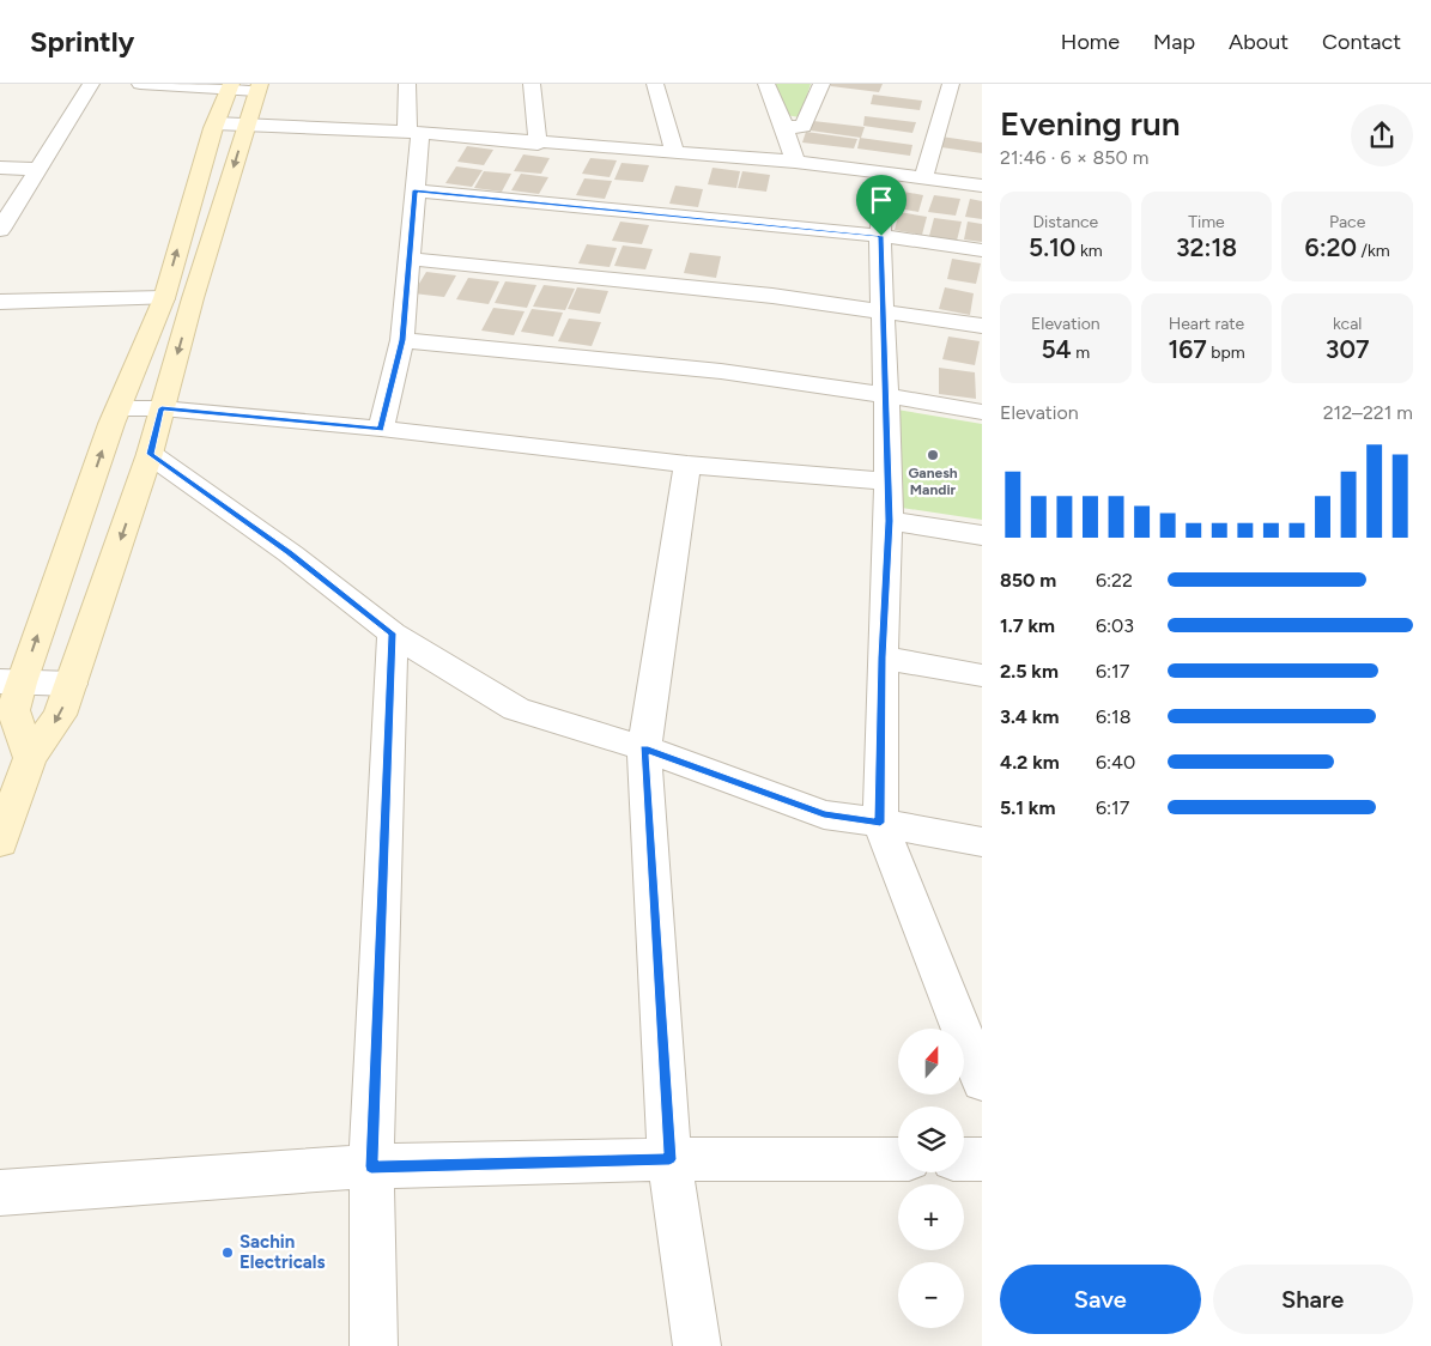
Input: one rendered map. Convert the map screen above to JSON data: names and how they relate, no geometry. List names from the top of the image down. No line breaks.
{"places":["Ganesh Mandir","Sachin Electricals"],"north":"top","page":{"header":"Sprintly","nav":["Home","Map","About","Contact"],"heading":["Evening run","21:46 · 6 × 850 m"],"stats":[["Distance","5.10 km"],["Time","32:18"],["Pace","6:20 /km"],["Elevation","54 m"],["Heart rate","167 bpm"],["kcal","307"]],"chart":["Elevation","212–221 m"],"list":[{"name":"850 m","note":"6:22"},{"name":"1.7 km","note":"6:03"},{"name":"2.5 km","note":"6:17"},{"name":"3.4 km","note":"6:18"},{"name":"4.2 km","note":"6:40"},{"name":"5.1 km","note":"6:17"}],"map_buttons":["+","−"],"buttons":["Save","Share"]}}
